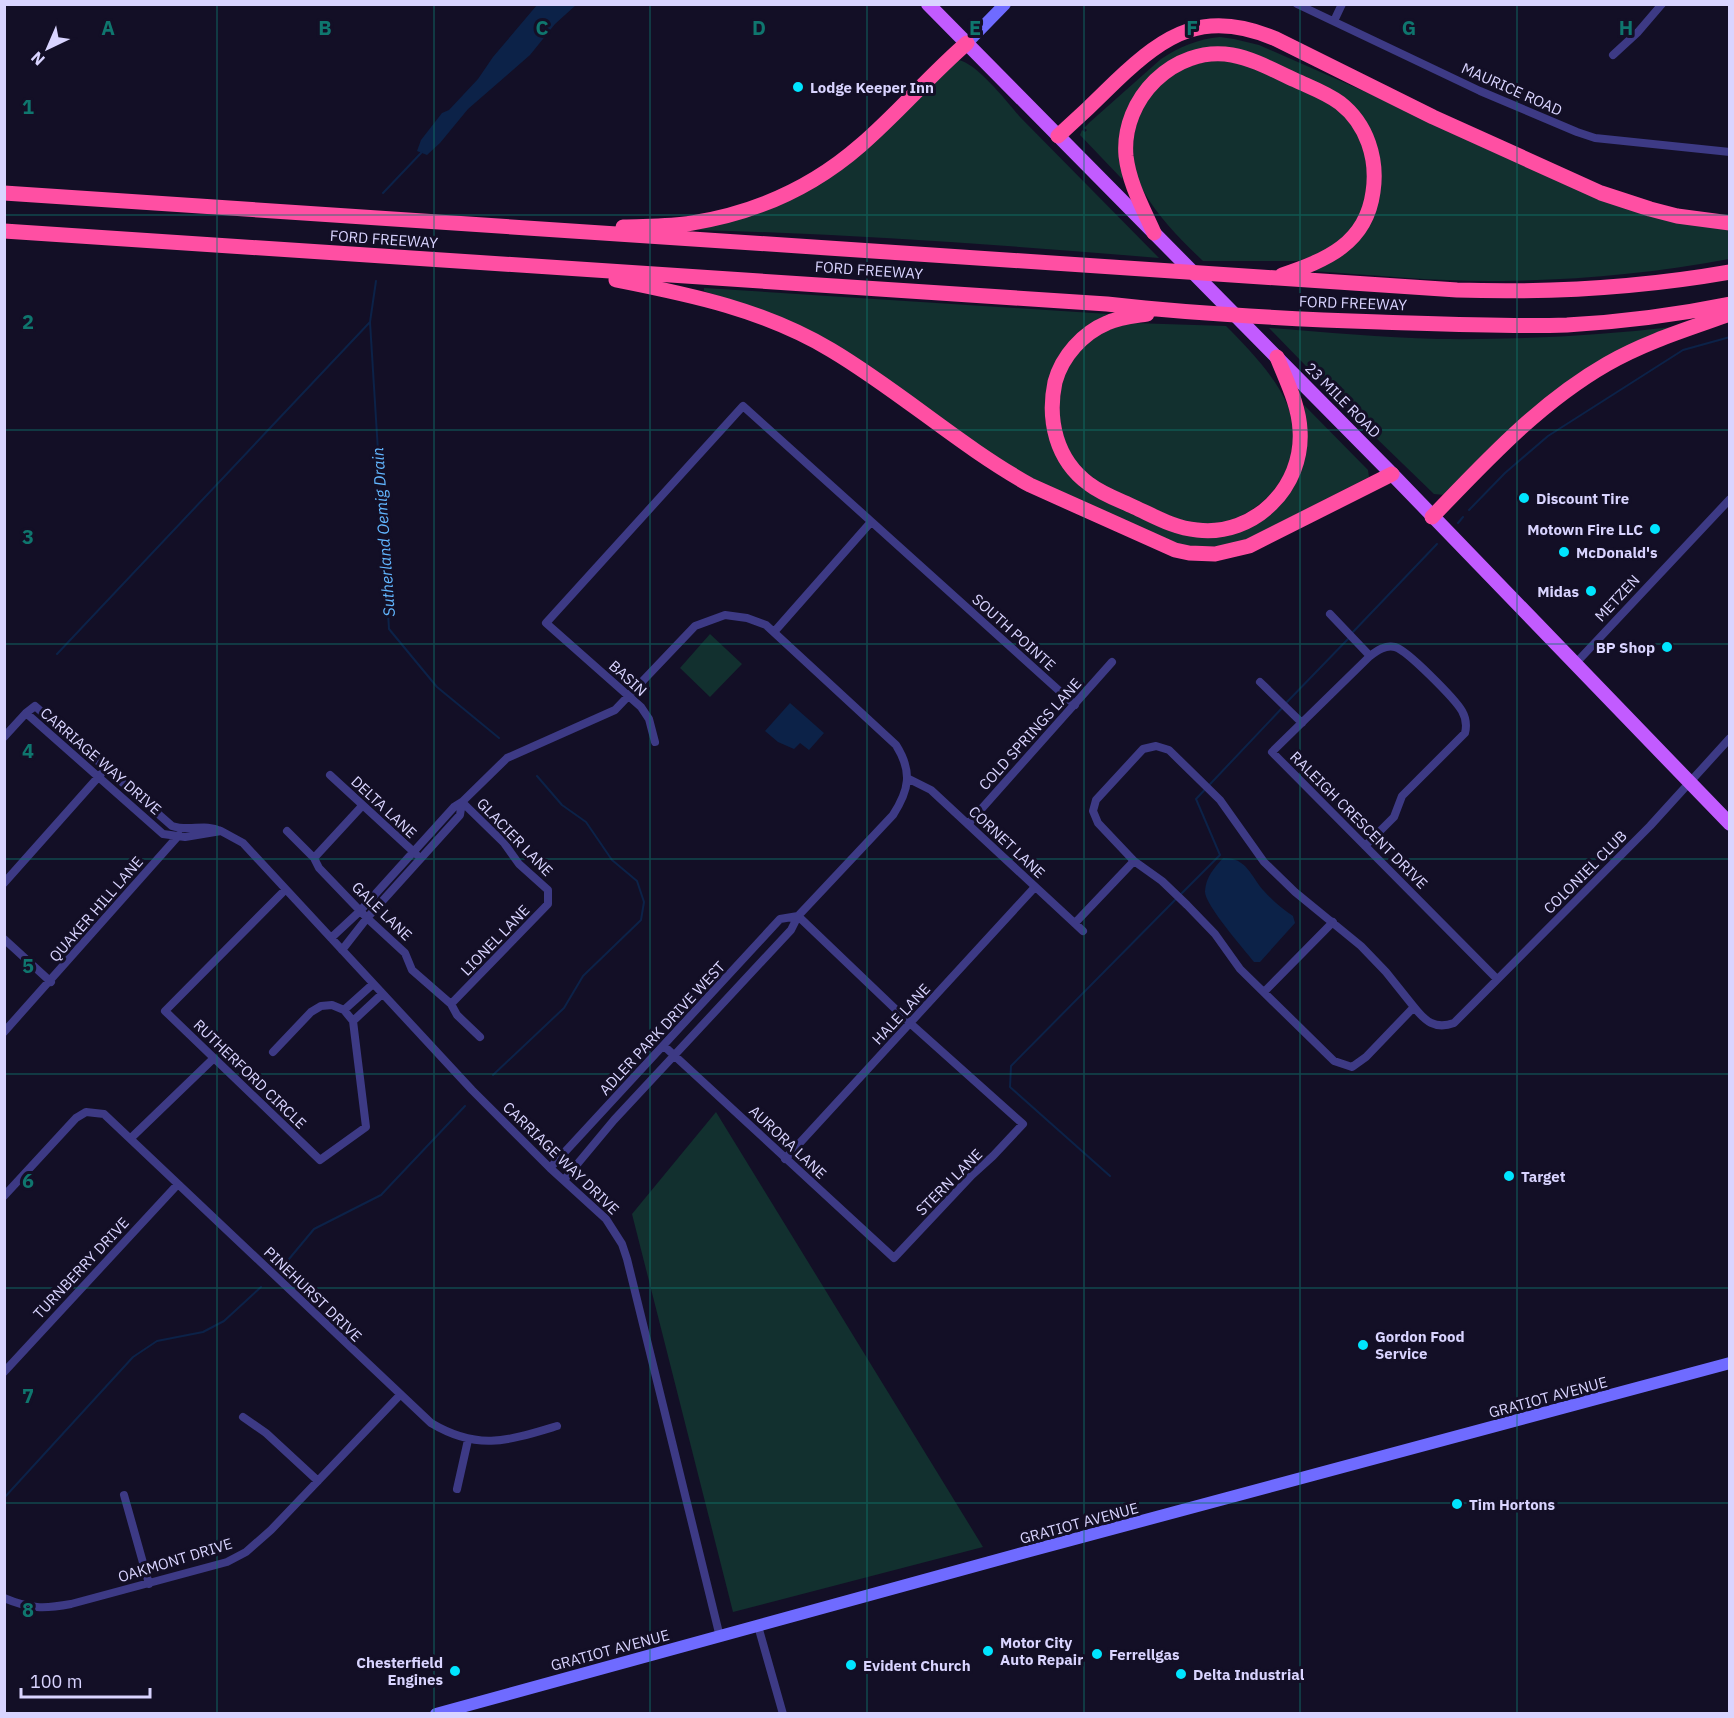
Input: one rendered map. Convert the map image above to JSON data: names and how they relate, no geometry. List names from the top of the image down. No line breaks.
{"streets":{"highway":["FORD FREEWAY"],"main road":["23 MILE ROAD","GRATIOT AVENUE"],"street":["MAURICE ROAD","METZEN","SOUTH POINTE","BASIN","COLD SPRINGS LANE","CARRIAGE WAY DRIVE","DELTA LANE","RALEIGH CRESCENT DRIVE","GLACIER LANE","CORNET LANE","COLONIEL CLUB","QUAKER HILL LANE","GALE LANE","LIONEL LANE","HALE LANE","ADLER PARK DRIVE WEST","RUTHERFORD CIRCLE","AURORA LANE","STERN LANE","TURNBERRY DRIVE","PINEHURST DRIVE","OAKMONT DRIVE"]},"crossings":[["23 MILE ROAD","METZEN"],["23 MILE ROAD","COLONIEL CLUB"],["SOUTH POINTE","BASIN"],["SOUTH POINTE","COLD SPRINGS LANE"],["COLD SPRINGS LANE","CORNET LANE"],["CARRIAGE WAY DRIVE","QUAKER HILL LANE"],["CARRIAGE WAY DRIVE","ADLER PARK DRIVE WEST"],["CARRIAGE WAY DRIVE","RUTHERFORD CIRCLE"],["CARRIAGE WAY DRIVE","GRATIOT AVENUE"],["RALEIGH CRESCENT DRIVE","COLONIEL CLUB"],["GLACIER LANE","LIONEL LANE"],["CORNET LANE","HALE LANE"],["CORNET LANE","ADLER PARK DRIVE WEST"],["GALE LANE","LIONEL LANE"],["HALE LANE","AURORA LANE"],["HALE LANE","STERN LANE"],["ADLER PARK DRIVE WEST","AURORA LANE"],["AURORA LANE","STERN LANE"],["TURNBERRY DRIVE","PINEHURST DRIVE"],["PINEHURST DRIVE","OAKMONT DRIVE"]],"water":["Sutherland Oemig Drain"],"places":["Lodge Keeper Inn","Discount Tire","Motown Fire LLC","McDonald's","Midas","BP Shop","Target","Gordon Food Service","Tim Hortons","Motor City Auto Repair","Ferrellgas","Evident Church","Chesterfield Engines","Delta Industrial"],"scale_bar":"100 m","north":"bottom left","grid":{"columns":["A","B","C","D","E","F","G","H"],"rows":["1","2","3","4","5","6","7","8"]}}
